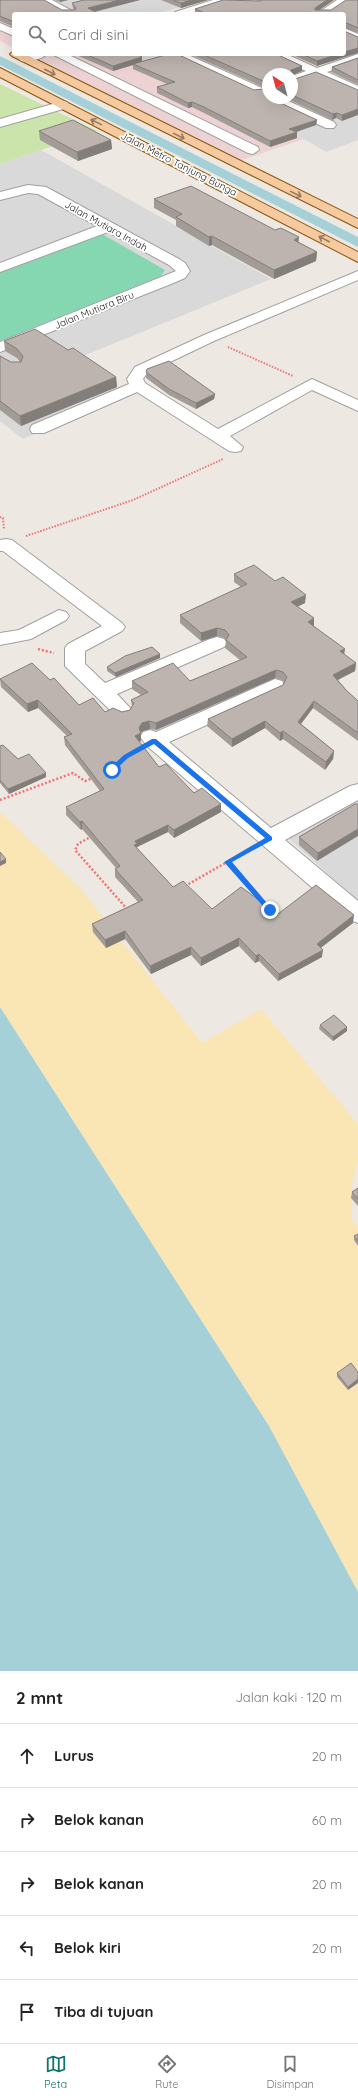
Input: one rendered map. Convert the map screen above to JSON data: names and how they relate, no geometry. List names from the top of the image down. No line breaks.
{"streets":{"main road":["Jalan Metro Tanjung Bunga"],"street":["Jalan Mutiara Indah","Jalan Mutiara Biru"]},"crossings":[["Jalan Mutiara Indah","Jalan Mutiara Biru"]],"north":"top left","page":{"search":"Cari di sini","heading":["2 mnt","Jalan kaki · 120 m"],"list":[["Lurus","20 m"],["Belok kanan","60 m"],["Belok kanan","20 m"],["Belok kiri","20 m"],"Tiba di tujuan"],"nav":["Peta","Rute","Disimpan"]}}
